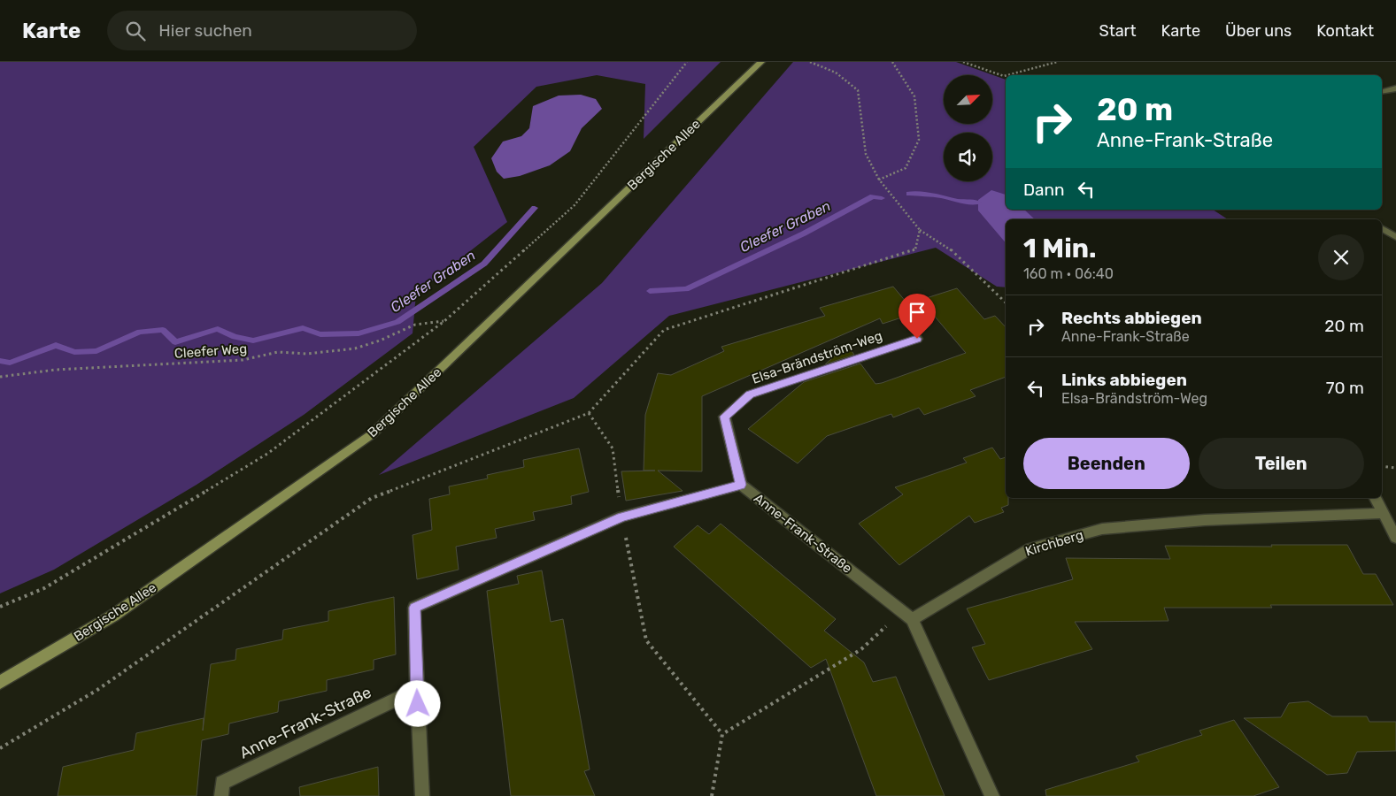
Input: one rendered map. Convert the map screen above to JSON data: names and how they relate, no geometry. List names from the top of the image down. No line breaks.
{"streets":{"main road":["Bergische Allee"],"street":["Elsa-Brändström-Weg","Anne-Frank-Straße","Kirchberg"],"path":["Cleefer Weg"]},"crossings":[["Elsa-Brändström-Weg","Anne-Frank-Straße"],["Anne-Frank-Straße","Kirchberg"]],"water":["Cleefer Graben"],"north":"top right","page":{"header":"Karte","search":"Hier suchen","nav":["Start","Karte","Über uns","Kontakt"],"turn":["20 m","Anne-Frank-Straße"],"then":"Dann","heading":["1 Min.","160 m · 06:40"],"list":[{"name":"Rechts abbiegen","note":"Anne-Frank-Straße","value":"20 m"},{"name":"Links abbiegen","note":"Elsa-Brändström-Weg","value":"70 m"}],"buttons":["Beenden","Teilen"]}}
